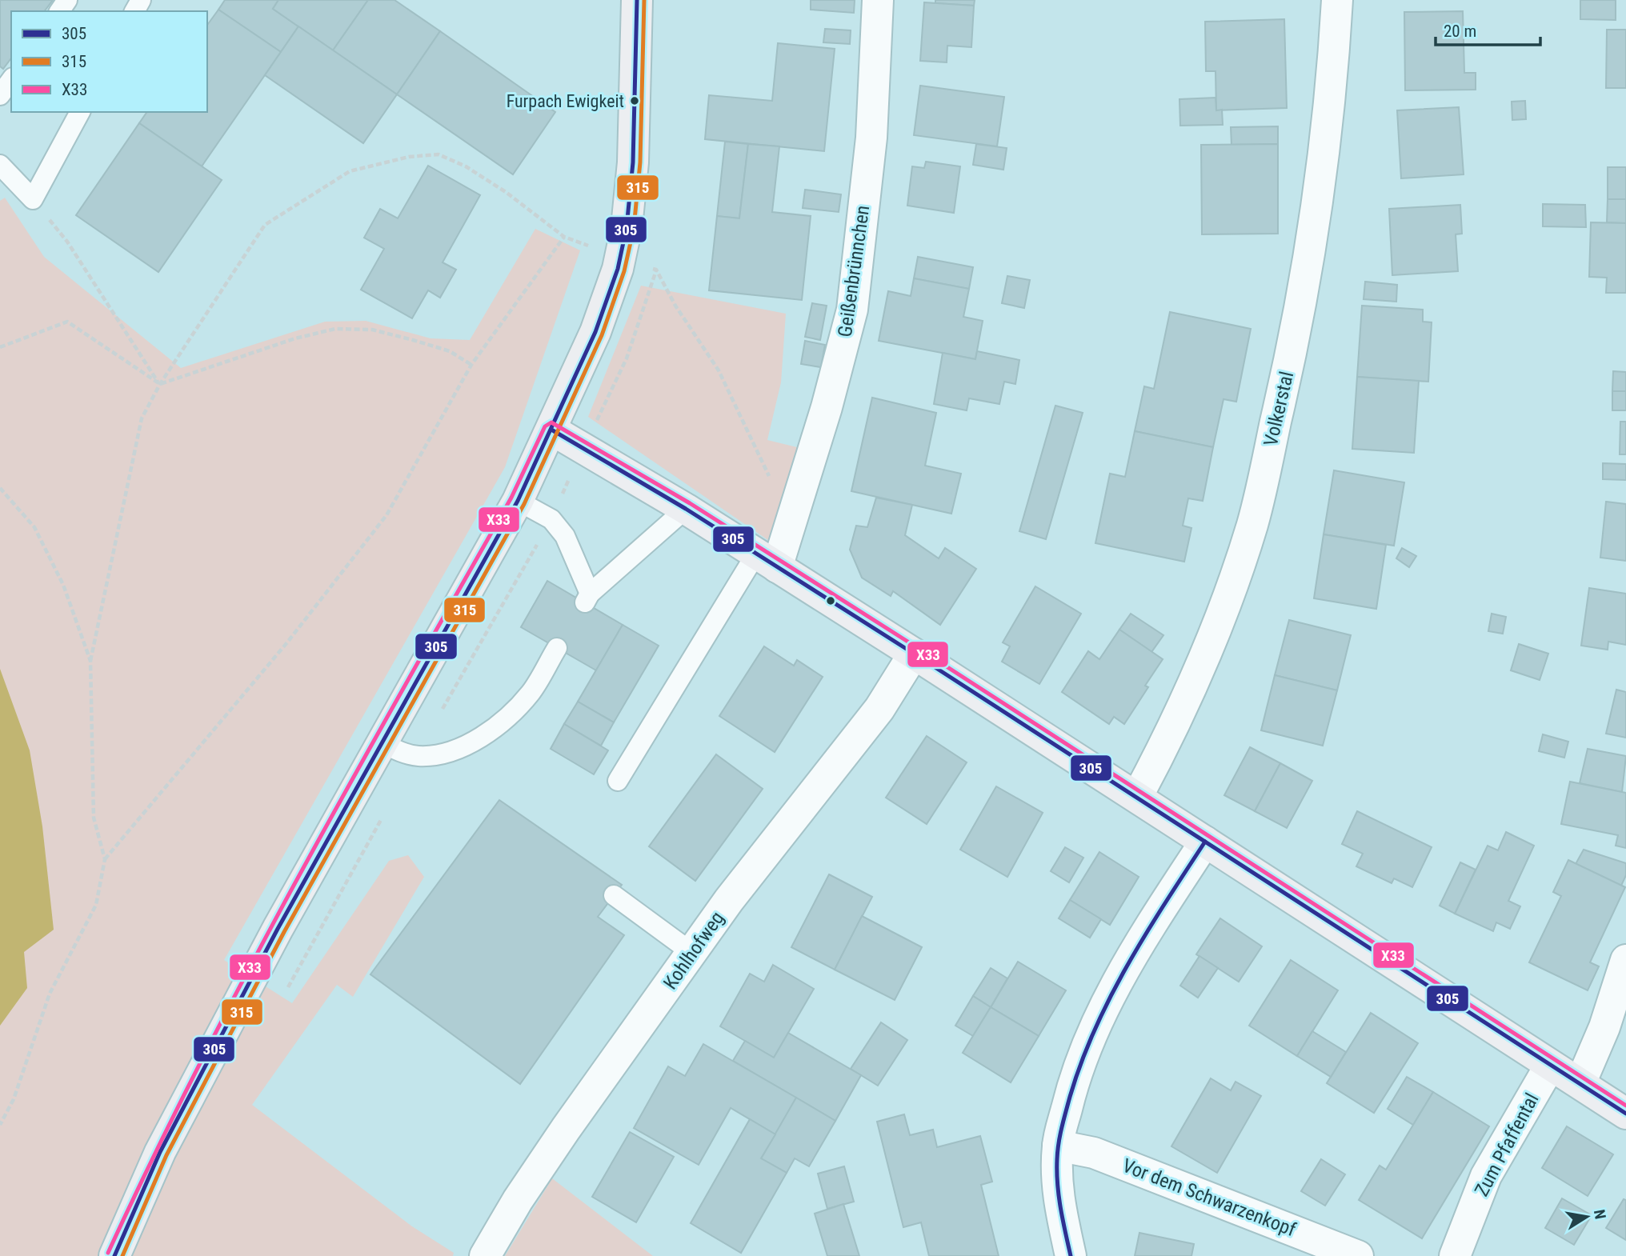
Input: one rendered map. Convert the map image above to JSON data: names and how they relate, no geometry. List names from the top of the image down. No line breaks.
{"streets":{"street":["Geißenbrünnchen","Volkerstal","Kohlhofweg","Zum Pfaffental","Vor dem Schwarzenkopf"]},"places":["Furpach Ewigkeit"],"lines":["transit line 305","transit line 315","transit line X33"],"legend":["305","315","X33"],"scale_bar":"20 m","north":"right"}
